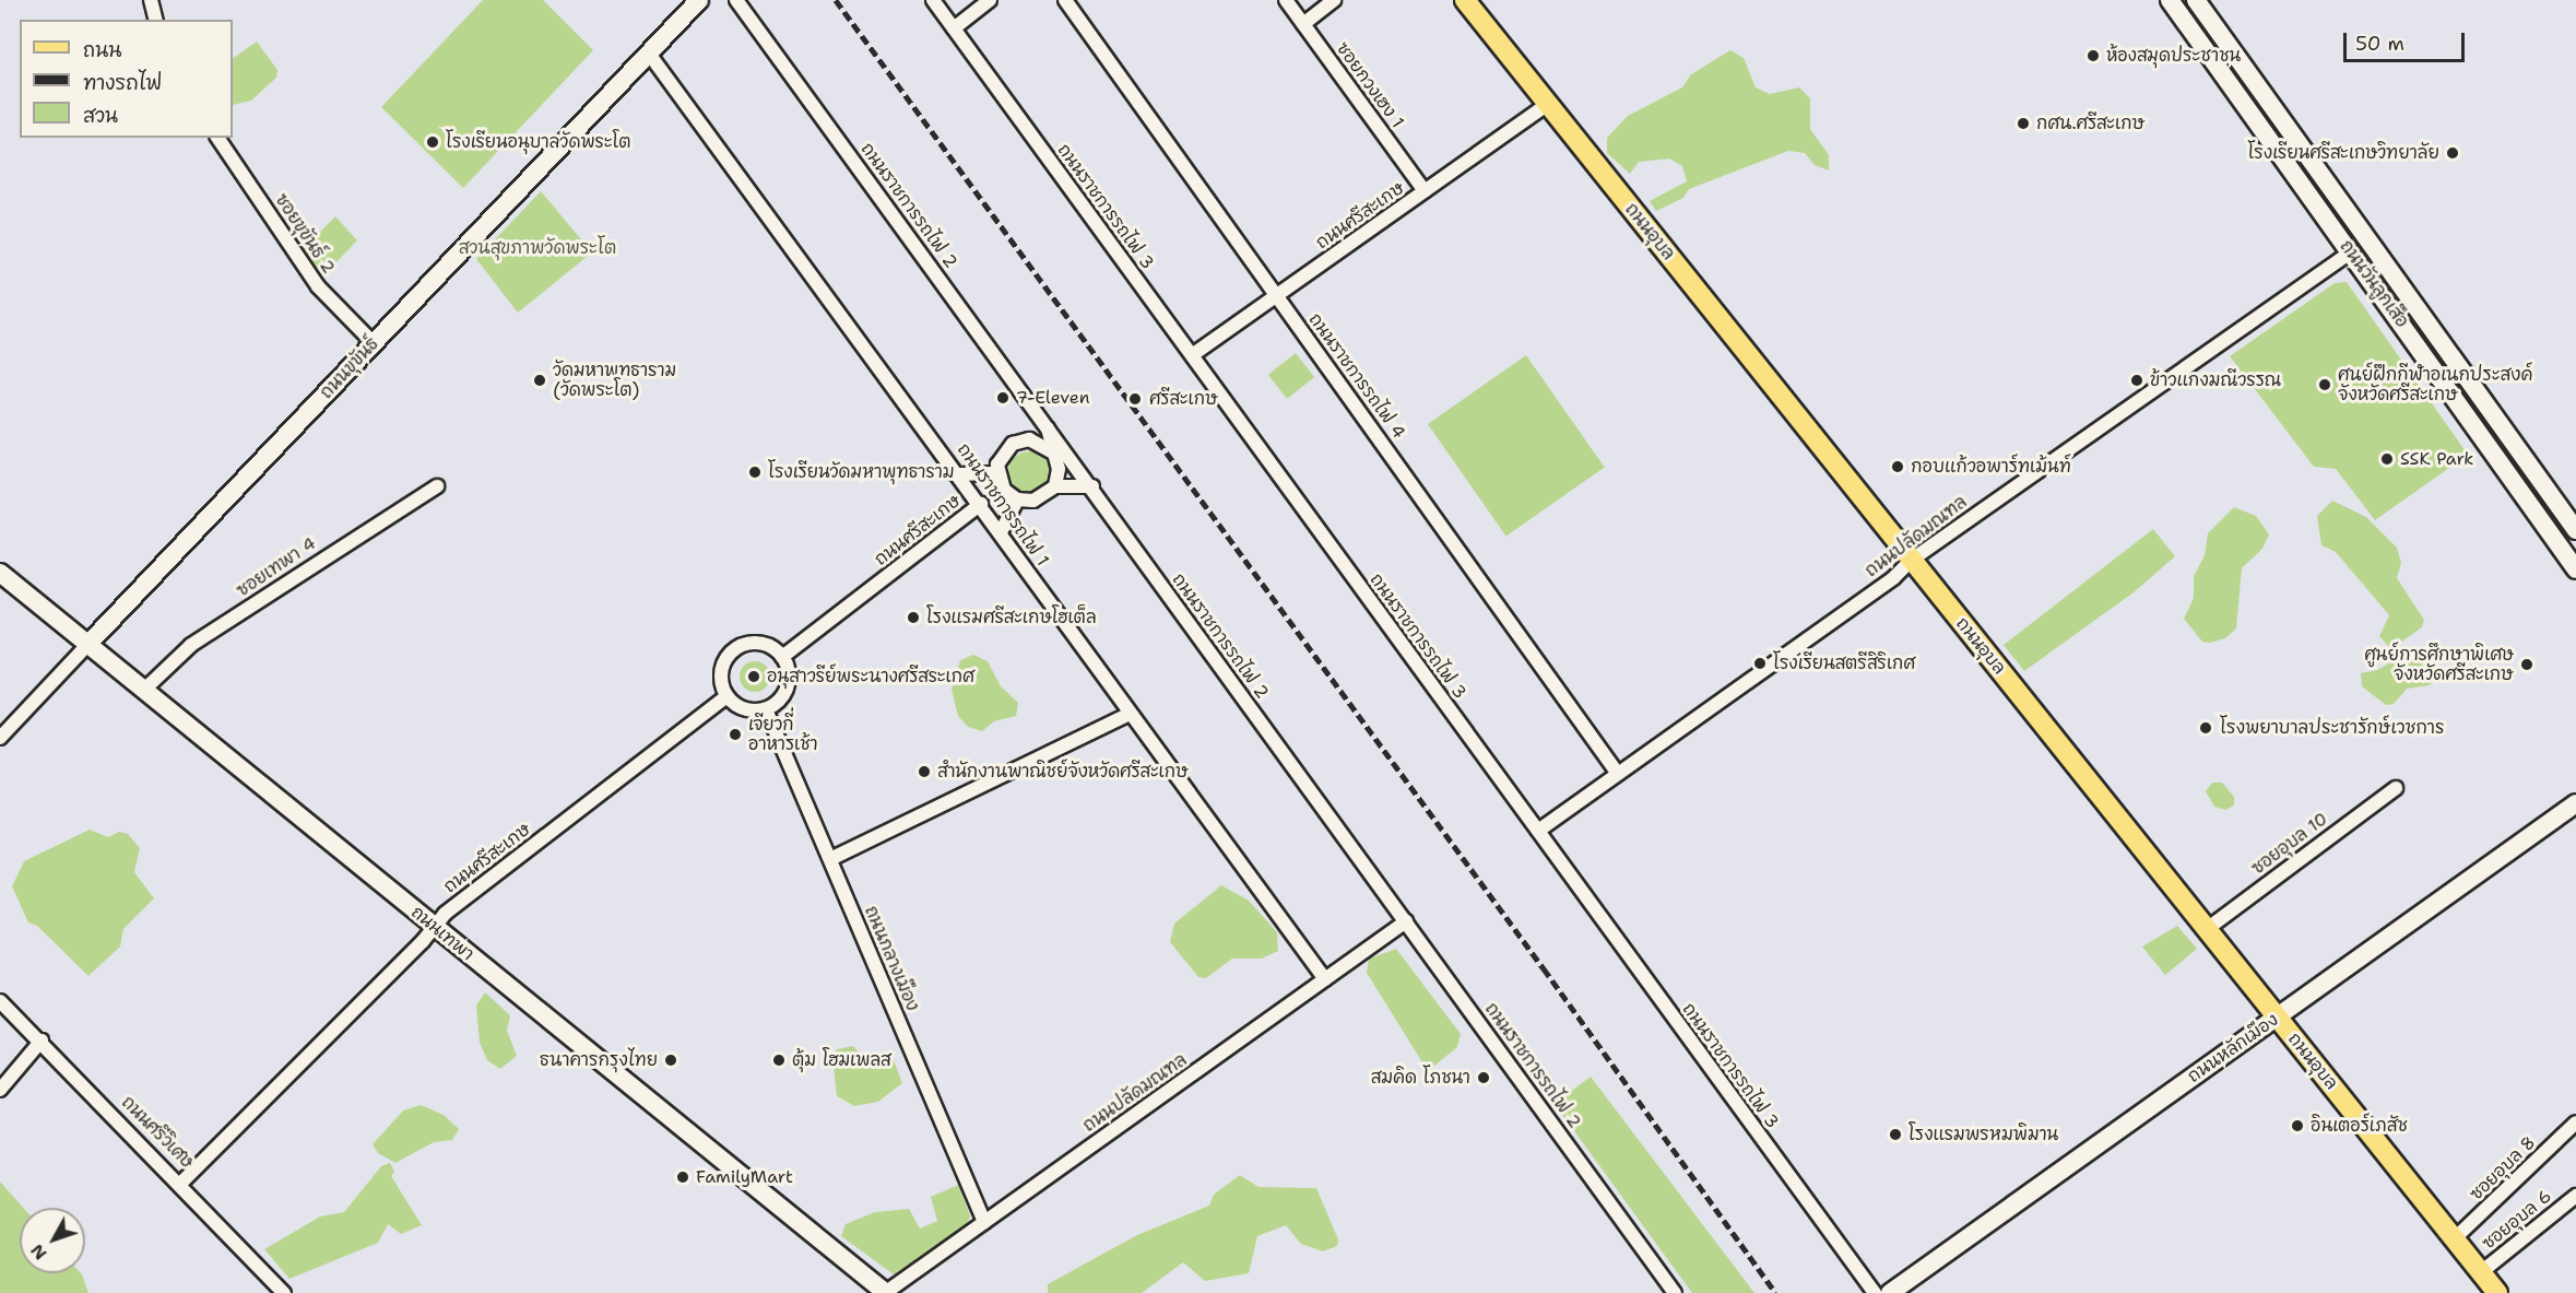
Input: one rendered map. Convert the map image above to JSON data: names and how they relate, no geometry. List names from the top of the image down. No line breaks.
{"streets":{"main road":["ถนนอุบล"],"street":["ซอยกวงเฮง 1","ถนนราชการรถไฟ 2","ถนนราชการรถไฟ 3","ถนนศรีสะเกษ","ซอยขุขันธ์ 2","ถนนวันลูกเสือ","ถนนขุขันธ์","ถนนราชการรถไฟ 4","ถนนราชการรถไฟ 1","ถนนปลัดมณฑล","ซอยเทพา 4","ซอยอุบล 10","ถนนเทพา","ถนนกลางเมือง","ถนนหลักเมือง","ถนนศรีวิเศษ","ซอยอุบล 8","ซอยอุบล 6"]},"crossings":[["ซอยกวงเฮง 1","ถนนศรีสะเกษ"],["ถนนราชการรถไฟ 2","ถนนปลัดมณฑล"],["ถนนราชการรถไฟ 3","ถนนศรีสะเกษ"],["ถนนราชการรถไฟ 3","ถนนปลัดมณฑล"],["ถนนศรีสะเกษ","ถนนอุบล"],["ถนนศรีสะเกษ","ถนนราชการรถไฟ 4"],["ถนนศรีสะเกษ","ถนนราชการรถไฟ 1"],["ถนนศรีสะเกษ","ถนนเทพา"],["ถนนศรีสะเกษ","ถนนกลางเมือง"],["ถนนศรีสะเกษ","ถนนศรีวิเศษ"],["ถนนอุบล","ถนนปลัดมณฑล"],["ถนนอุบล","ซอยอุบล 10"],["ถนนอุบล","ถนนหลักเมือง"],["ถนนอุบล","ซอยอุบล 8"],["ถนนอุบล","ซอยอุบล 6"],["ซอยขุขันธ์ 2","ถนนขุขันธ์"],["ถนนวันลูกเสือ","ถนนปลัดมณฑล"],["ถนนขุขันธ์","ถนนราชการรถไฟ 1"],["ถนนขุขันธ์","ถนนเทพา"],["ถนนราชการรถไฟ 4","ถนนปลัดมณฑล"],["ถนนราชการรถไฟ 1","ถนนปลัดมณฑล"],["ถนนปลัดมณฑล","ถนนเทพา"],["ถนนปลัดมณฑล","ถนนกลางเมือง"],["ซอยเทพา 4","ถนนเทพา"]],"parks":["สวนสุขภาพวัดพระโต"],"places":["ห้องสมุดประชาชน","กศน.ศรีสะเกษ","โรงเรียนอนุบาลวัดพระโต","โรงเรียนศรีสะเกษวิทยาลัย","วัดมหาพุทธาราม (วัดพระโต)","ข้าวแกงมณีวรรณ","ศูนย์ฝึกกีฬาอเนกประสงค์ จังหวัดศรีสะเกษ","7-Eleven","ศรีสะเกษ","SSK Park","กอบแก้วอพาร์ทเม้นท์","โรงเรียนวัดมหาพุทธาราม","โรงแรมศรีสะเกษโฮเต็ล","โรงเรียนสตรีสิริเกศ","ศูนย์การศึกษาพิเศษ จังหวัดศรีสะเกษ","อนุสาวรีย์พระนางศรีสระเกศ","โรงพยาบาลประชารักษ์เวชการ","เจียวกี่ อาหารเช้า","สำนักงานพาณิชย์จังหวัดศรีสะเกษ","ธนาคารกรุงไทย","ตุ้ม โฮมเพลส","สมคิด โภชนา","อินเตอร์เภสัช","โรงแรมพรหมพิมาน","FamilyMart"],"legend":["ถนน","ทางรถไฟ","สวน"],"scale_bar":"50 m","north":"bottom left"}
